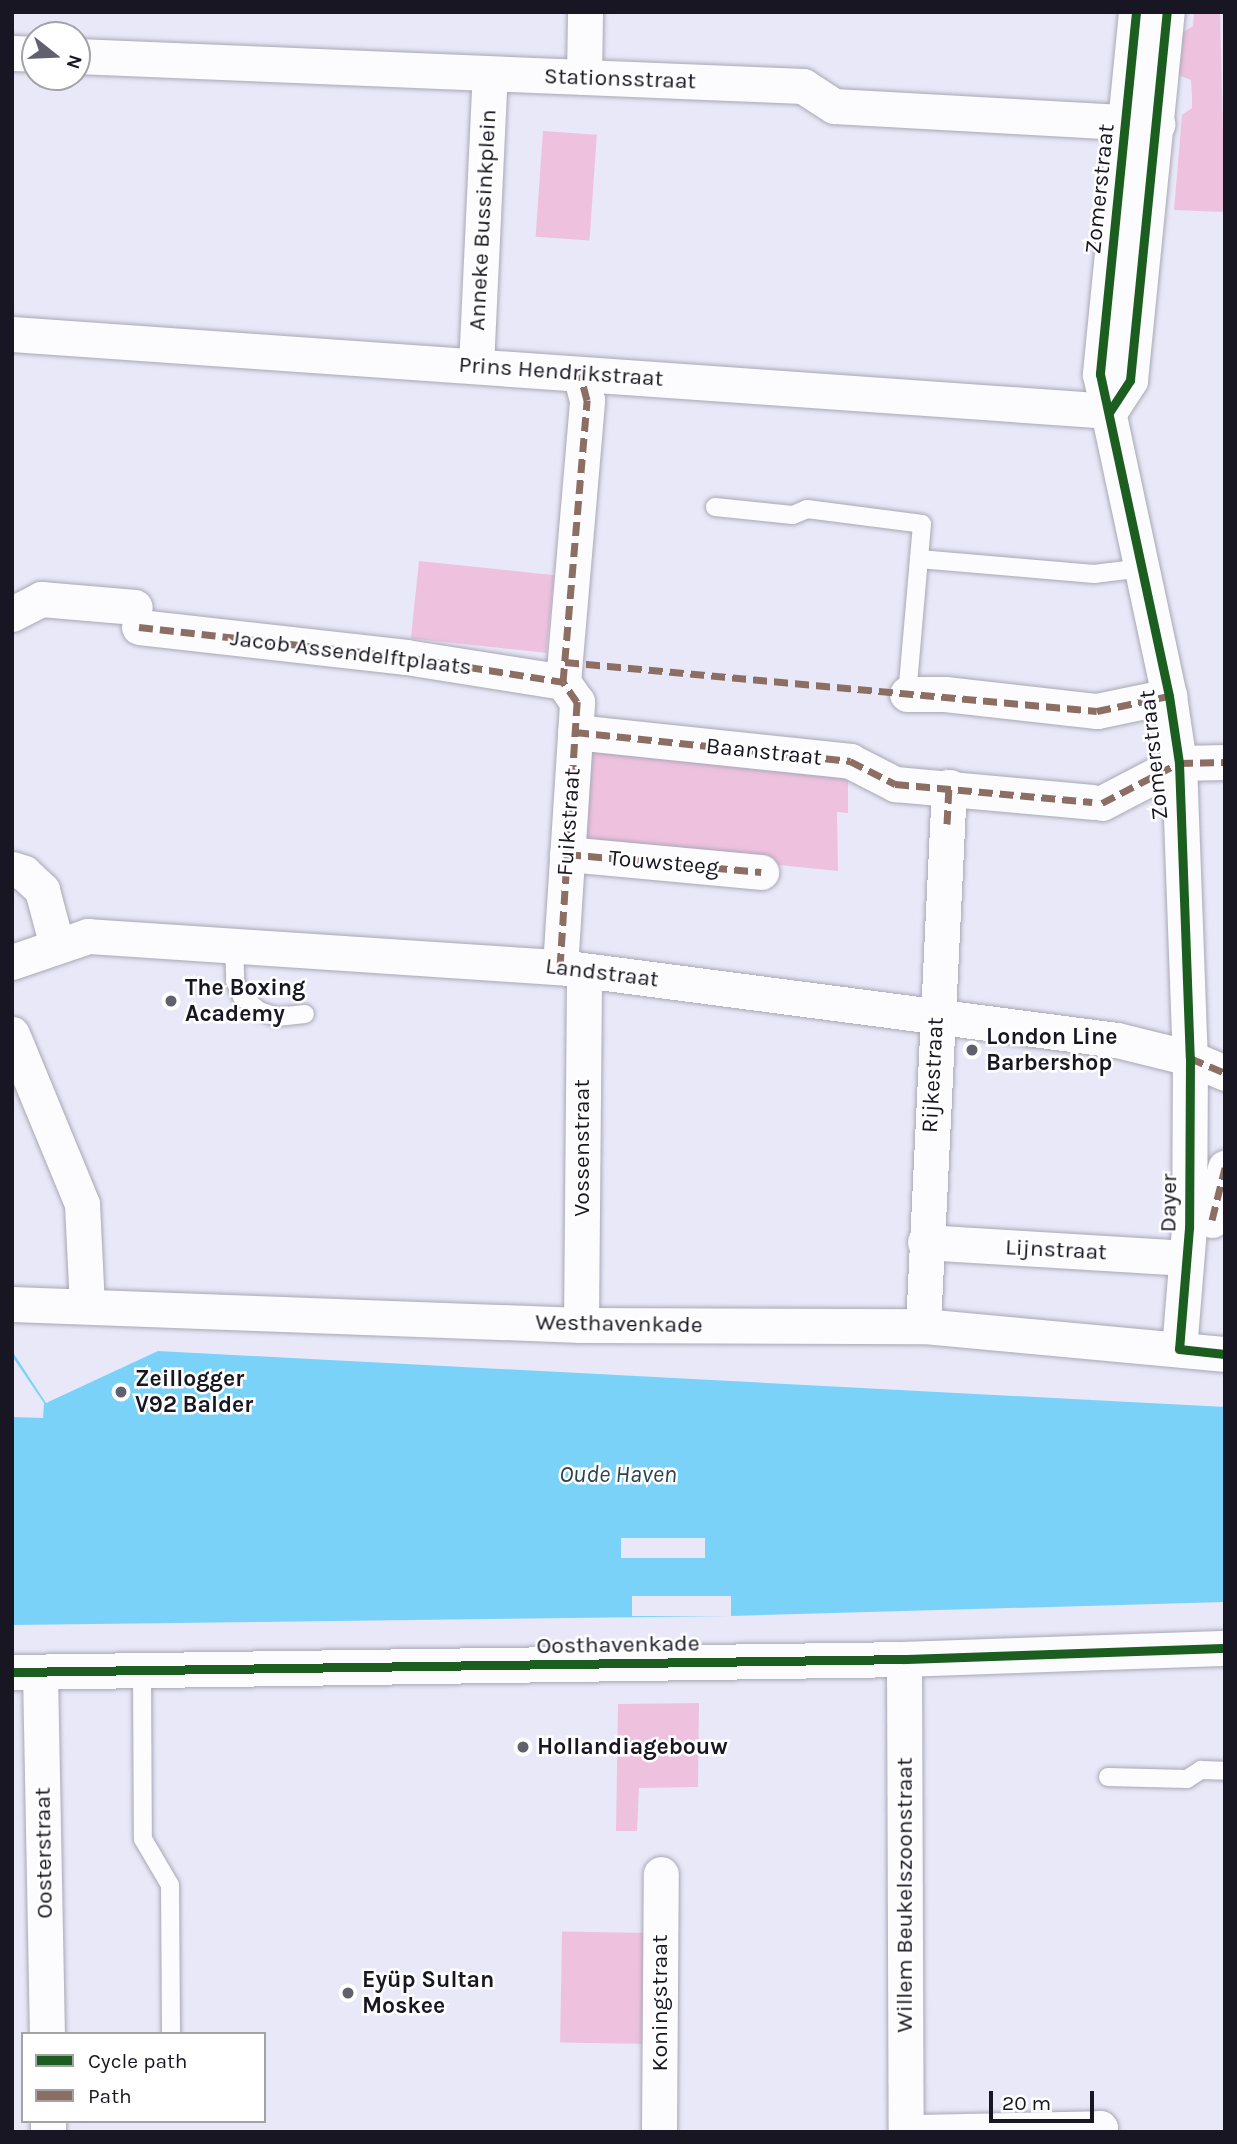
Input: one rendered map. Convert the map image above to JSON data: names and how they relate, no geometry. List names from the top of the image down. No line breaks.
{"streets":{"street":["Stationsstraat","Zomerstraat","Anneke Bussinkplein","Prins Hendrikstraat","Jacob Assendelftplaats","Baanstraat","Fuikstraat","Touwsteeg","Landstraat","Rijkestraat","Vossenstraat","Dayer","Lijnstraat","Westhavenkade","Oosthavenkade","Oosterstraat","Willem Beukelszoonstraat","Koningstraat"]},"crossings":[["Stationsstraat","Zomerstraat"],["Stationsstraat","Anneke Bussinkplein"],["Zomerstraat","Prins Hendrikstraat"],["Zomerstraat","Baanstraat"],["Zomerstraat","Landstraat"],["Zomerstraat","Dayer"],["Anneke Bussinkplein","Prins Hendrikstraat"],["Jacob Assendelftplaats","Fuikstraat"],["Baanstraat","Fuikstraat"],["Baanstraat","Rijkestraat"],["Fuikstraat","Touwsteeg"],["Fuikstraat","Landstraat"],["Fuikstraat","Vossenstraat"],["Landstraat","Rijkestraat"],["Landstraat","Vossenstraat"],["Landstraat","Dayer"],["Rijkestraat","Lijnstraat"],["Rijkestraat","Westhavenkade"],["Vossenstraat","Westhavenkade"],["Dayer","Lijnstraat"],["Dayer","Westhavenkade"],["Oosthavenkade","Oosterstraat"],["Oosthavenkade","Willem Beukelszoonstraat"]],"water":["Oude Haven"],"places":["The Boxing Academy","London Line Barbershop","Zeillogger V92 Balder","Hollandiagebouw","Eyüp Sultan Moskee"],"legend":["Cycle path","Path"],"scale_bar":"20 m","north":"right"}
